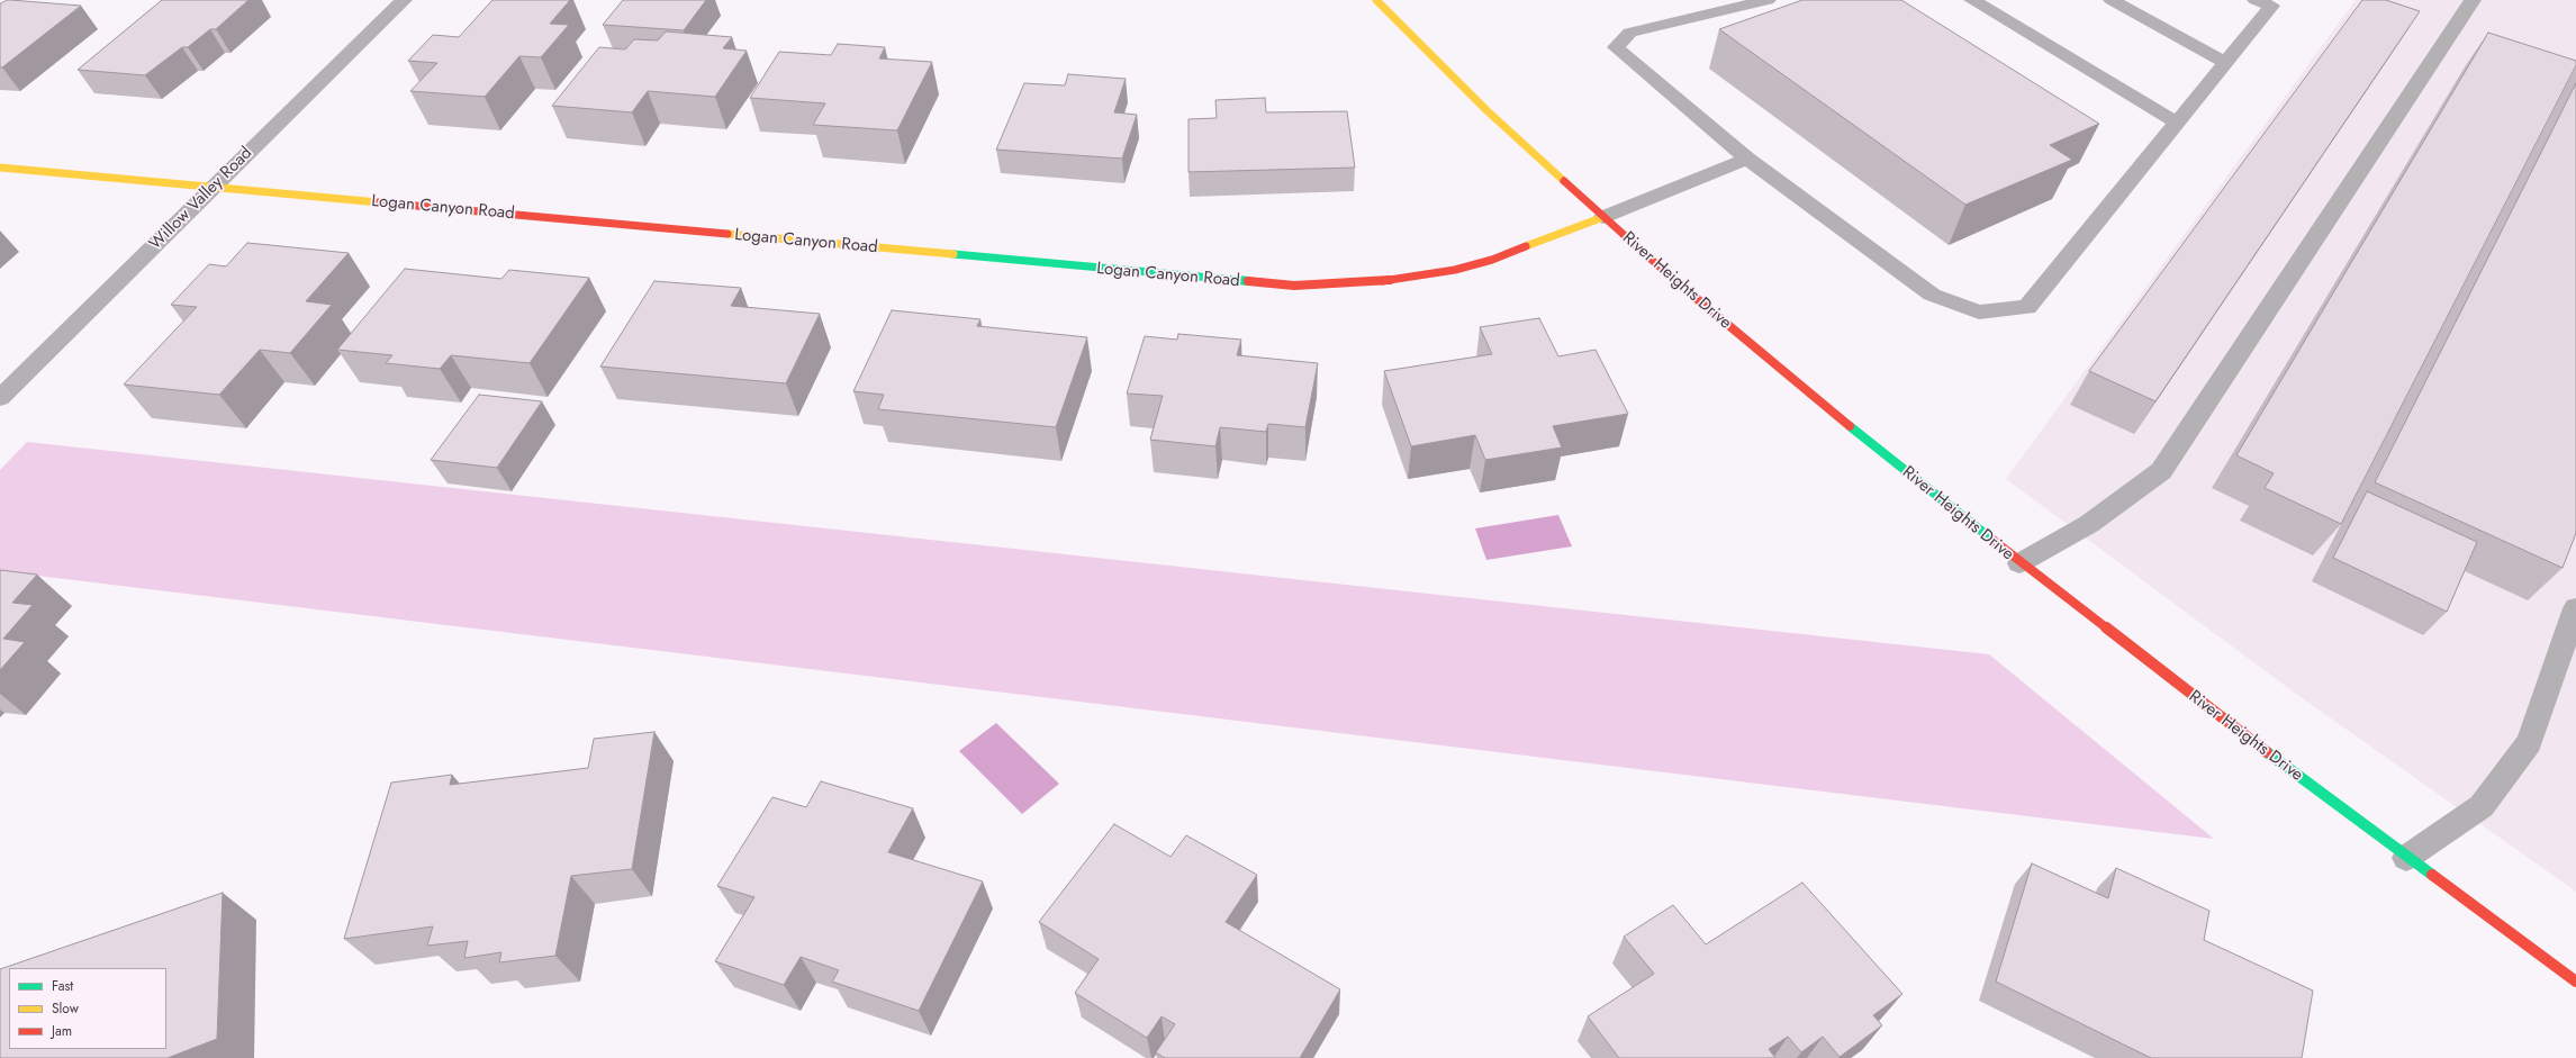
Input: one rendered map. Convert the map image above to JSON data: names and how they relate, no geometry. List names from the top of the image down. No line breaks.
{"streets":{"street":["Willow Valley Road","Logan Canyon Road","River Heights Drive"]},"crossings":[["Willow Valley Road","Logan Canyon Road"],["Logan Canyon Road","River Heights Drive"]],"legend":["Fast","Slow","Jam"]}
